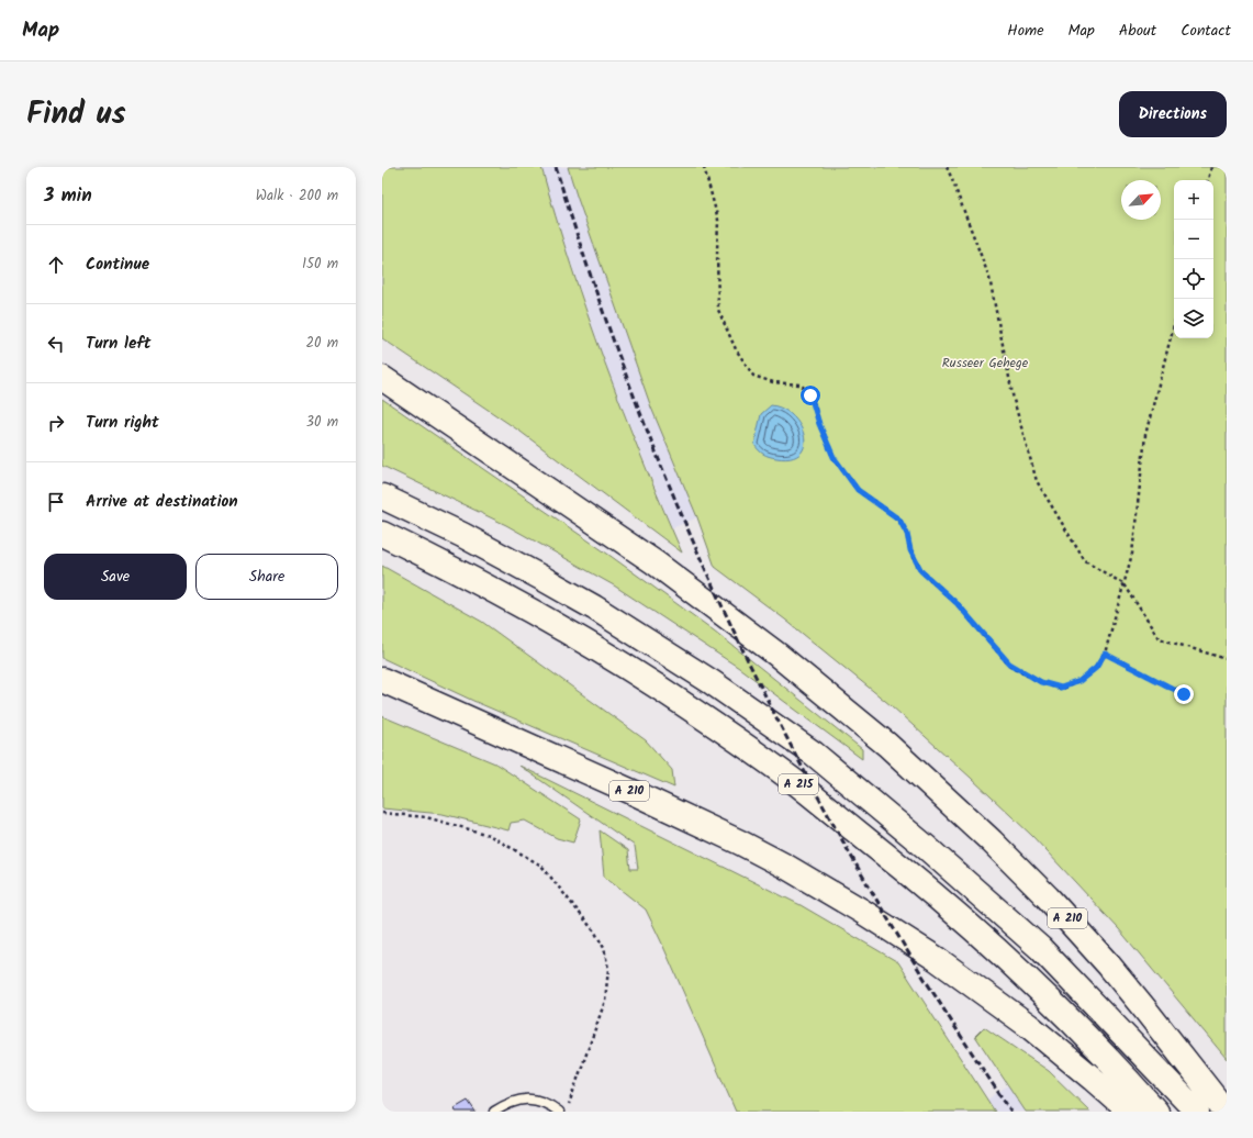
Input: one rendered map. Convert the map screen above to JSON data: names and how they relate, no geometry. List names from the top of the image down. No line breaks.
{"streets":{"highway":["A 215","A 210"]},"parks":["Russeer Gehege"],"north":"top right","page":{"header":"Map","nav":["Home","Map","About","Contact"],"title":"Find us","buttons":["Directions",["Save","Share"]],"heading":["3 min","Walk · 200 m"],"map_buttons":["+","−"],"list":[["Continue","150 m"],["Turn left","20 m"],["Turn right","30 m"],"Arrive at destination"]}}
